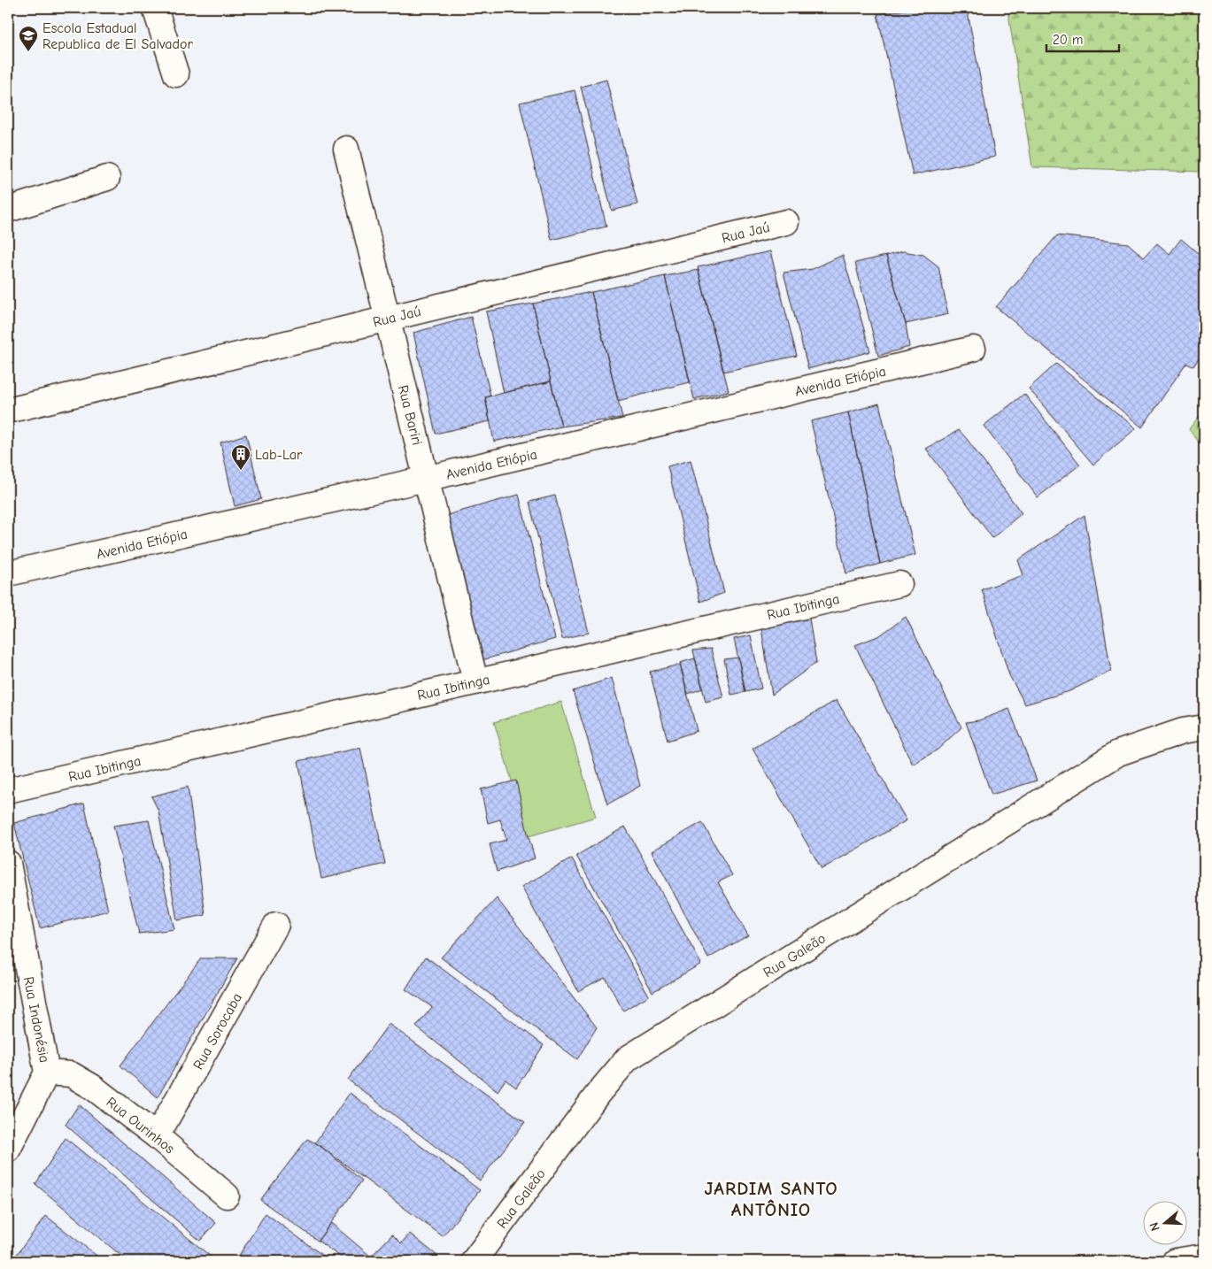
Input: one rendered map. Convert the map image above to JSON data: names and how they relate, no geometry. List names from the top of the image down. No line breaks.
{"streets":{"street":["Rua Jaú","Avenida Etiópia","Rua Bariri","Rua Ibitinga","Rua Galeão","Rua Indonésia","Rua Sorocaba","Rua Ourinhos"]},"crossings":[["Rua Jaú","Rua Bariri"],["Avenida Etiópia","Rua Bariri"],["Rua Bariri","Rua Ibitinga"],["Rua Indonésia","Rua Ourinhos"],["Rua Sorocaba","Rua Ourinhos"]],"districts":["JARDIM SANTO ANTÔNIO"],"places":{"school or university":["Escola Estadual Republica de El Salvador"],"building":["Lab-Lar"]},"scale_bar":"20 m","north":"left"}
